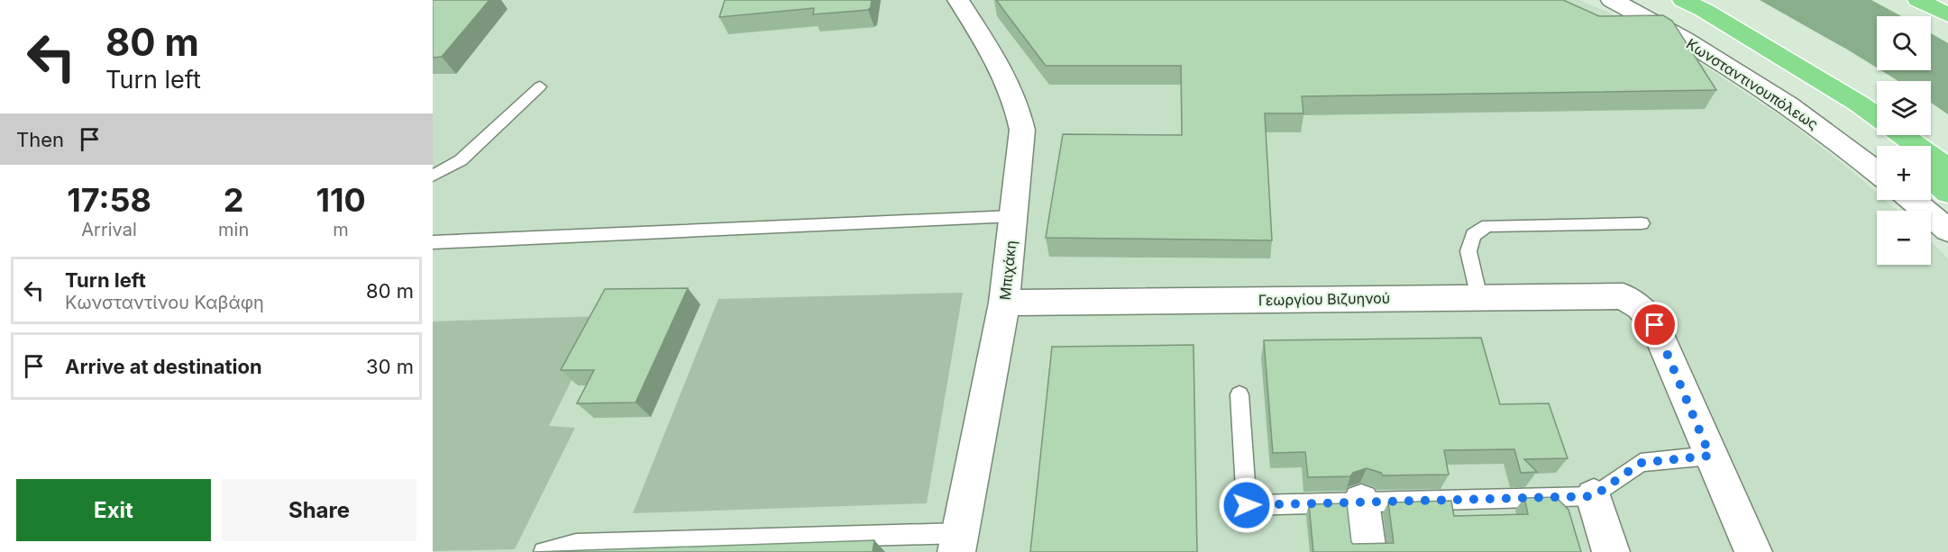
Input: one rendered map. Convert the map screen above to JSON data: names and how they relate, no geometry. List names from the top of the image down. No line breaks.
{"streets":{"street":["Κωνσταντινουπόλεως","Μπιχάκη","Γεωργίου Βιζυηνού"]},"crossings":[["Μπιχάκη","Γεωργίου Βιζυηνού"]],"page":{"turn":["80 m","Turn left"],"map_buttons":["+","−"],"then":"Then","eta":["17:58","Arrival","2","min","110","m"],"list":[{"name":"Turn left","note":"Κωνσταντίνου Καβάφη","value":"80 m"},{"name":"Arrive at destination","value":"30 m"}],"buttons":["Exit","Share"]}}
